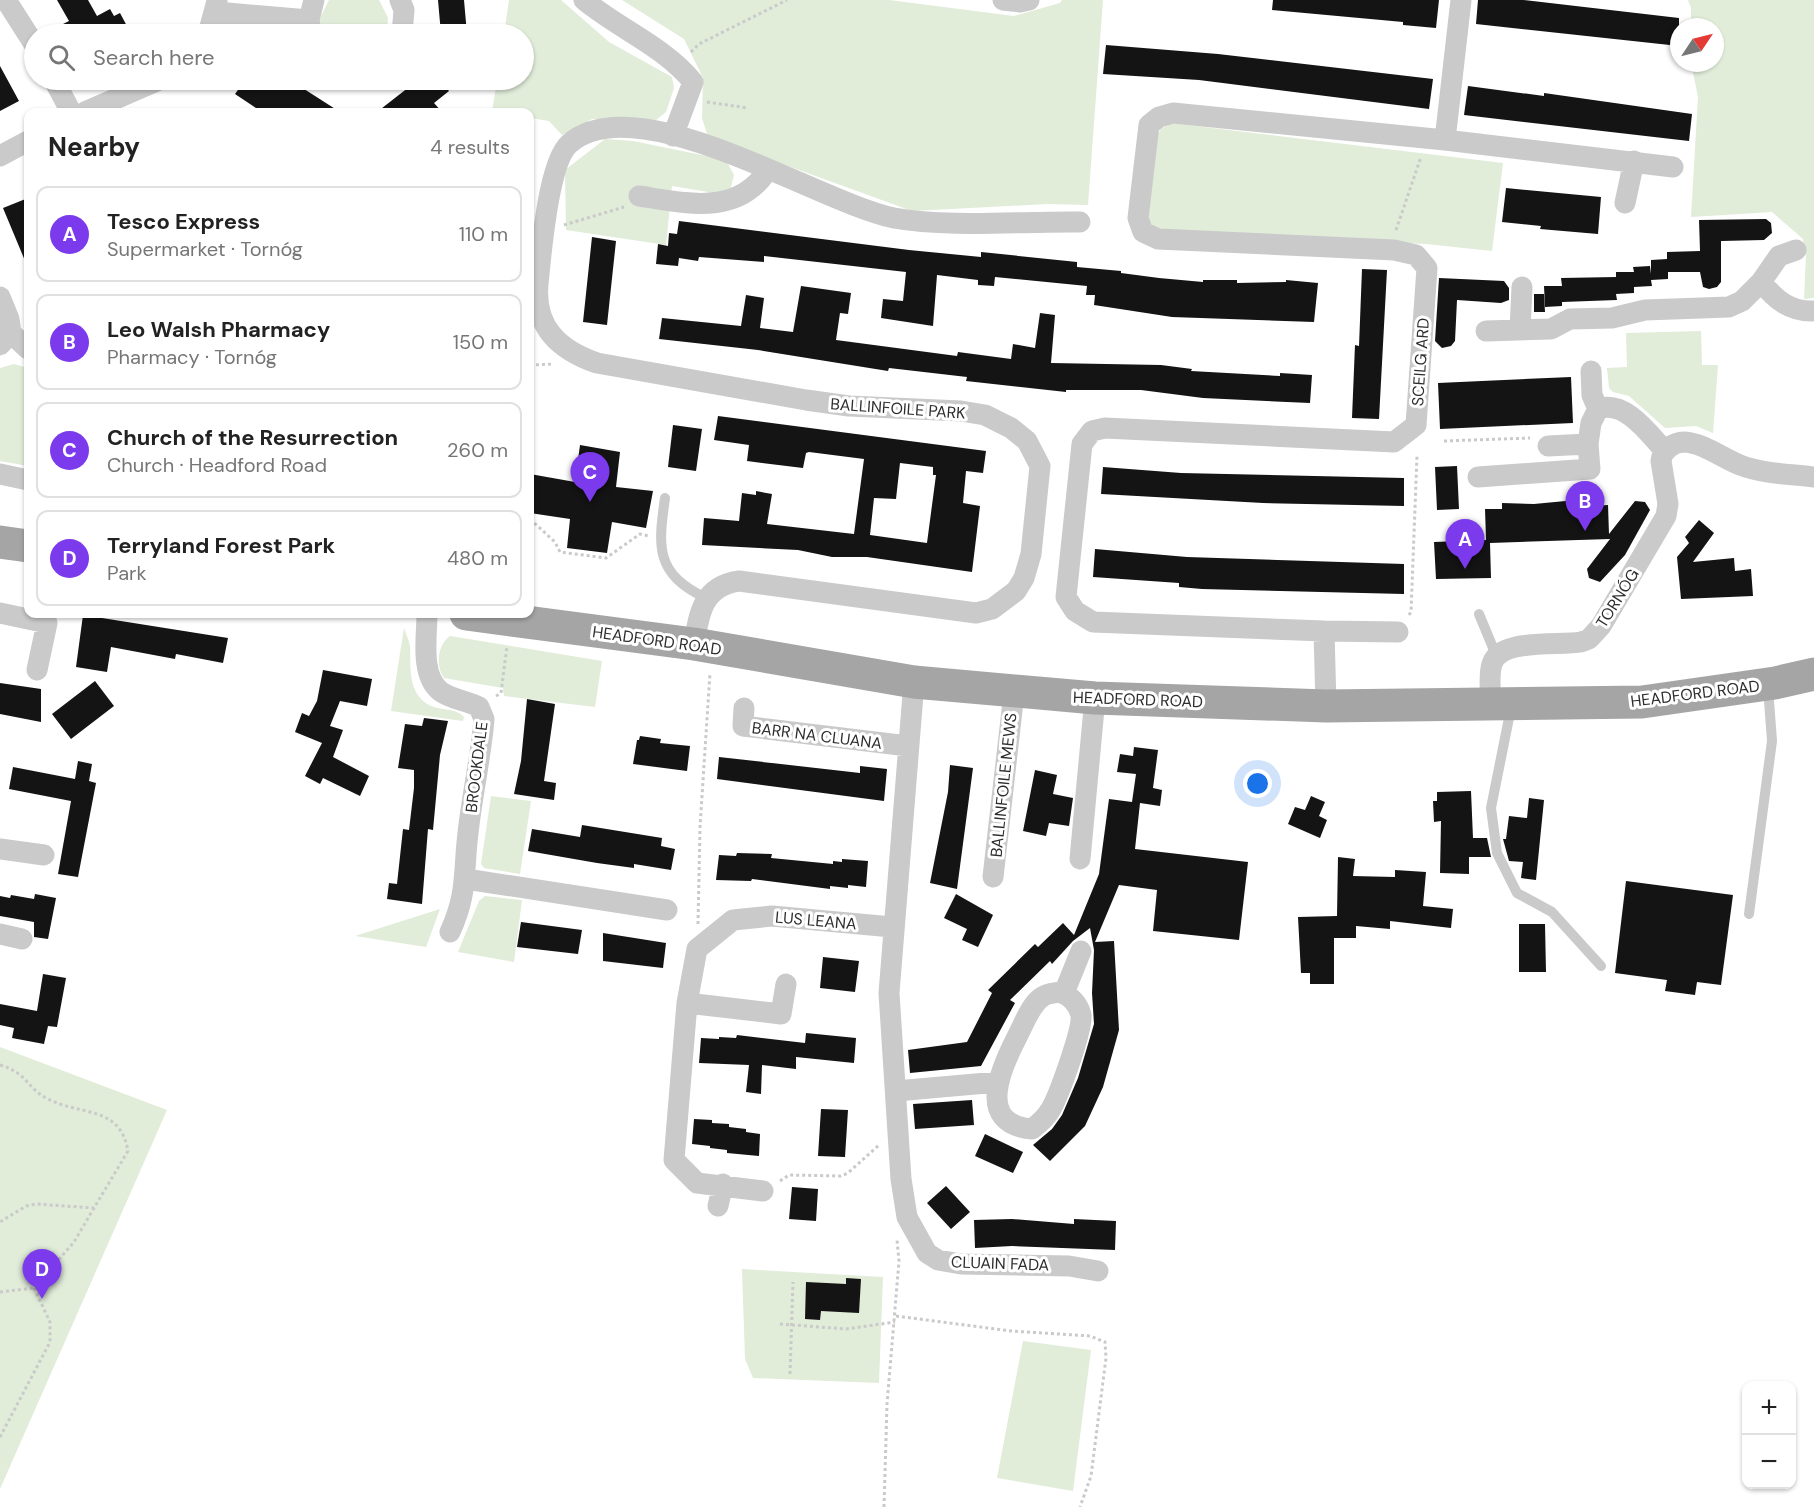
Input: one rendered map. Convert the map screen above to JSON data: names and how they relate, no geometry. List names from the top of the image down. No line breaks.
{"streets":{"main road":["HEADFORD ROAD"],"street":["SCEILG ARD","BALLINFOILE PARK","TORNÓG","BARR NA CLUANA","BROOKDALE","BALLINFOILE MEWS","LUS LEANA","CLUAIN FADA"]},"crossings":[["HEADFORD ROAD","BALLINFOILE MEWS"],["LUS LEANA","CLUAIN FADA"]],"north":"top right","page":{"search":"Search here","heading":["Nearby","4 results"],"list":[{"mark":"A","name":"Tesco Express","note":"Supermarket · Tornóg","value":"110 m"},{"mark":"B","name":"Leo Walsh Pharmacy","note":"Pharmacy · Tornóg","value":"150 m"},{"mark":"C","name":"Church of the Resurrection","note":"Church · Headford Road","value":"260 m"},{"mark":"D","name":"Terryland Forest Park","note":"Park","value":"480 m"}],"pins":["C","B","A","D"],"map_buttons":["+","−"]}}
